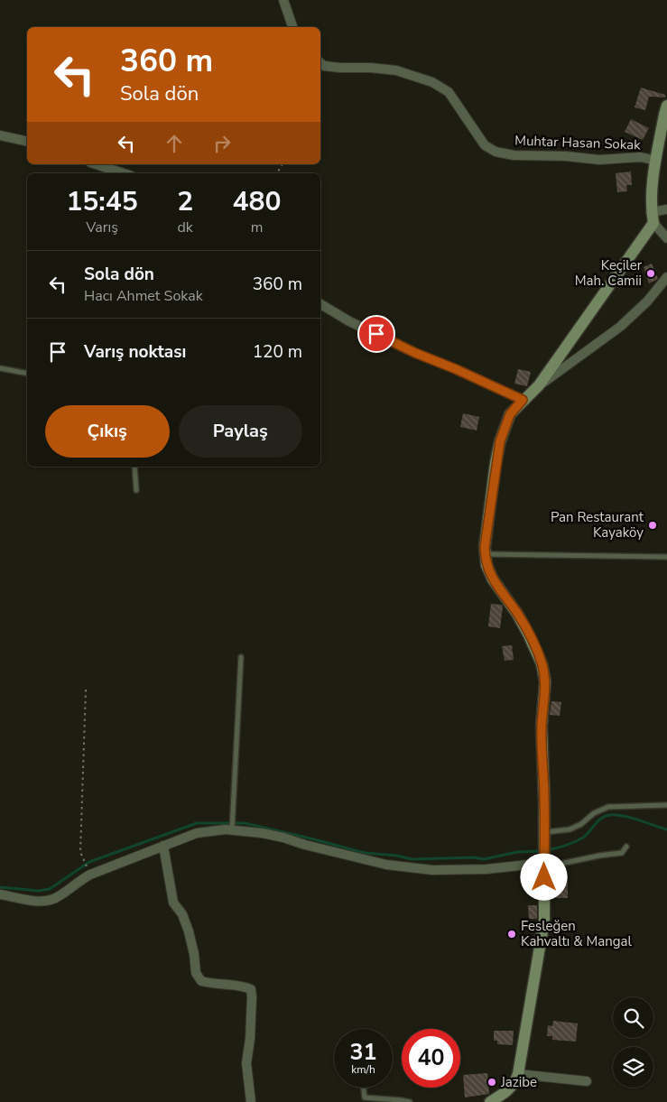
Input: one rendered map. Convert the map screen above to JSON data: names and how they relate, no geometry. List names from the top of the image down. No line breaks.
{"streets":{"street":["Muhtar Hasan Sokak"]},"places":["Keçiler Mah. Camii","Pan Restaurant Kayaköy","Fesleğen Kahvaltı & Mangal","Jazibe"],"page":{"turn":["360 m","Sola dön"],"eta":["15:45","Varış","2","dk","480","m"],"list":[{"name":"Sola dön","note":"Hacı Ahmet Sokak","value":"360 m"},{"name":"Varış noktası","value":"120 m"}],"buttons":["Çıkış","Paylaş"],"speed":"31 km/h","limit":"40"}}
